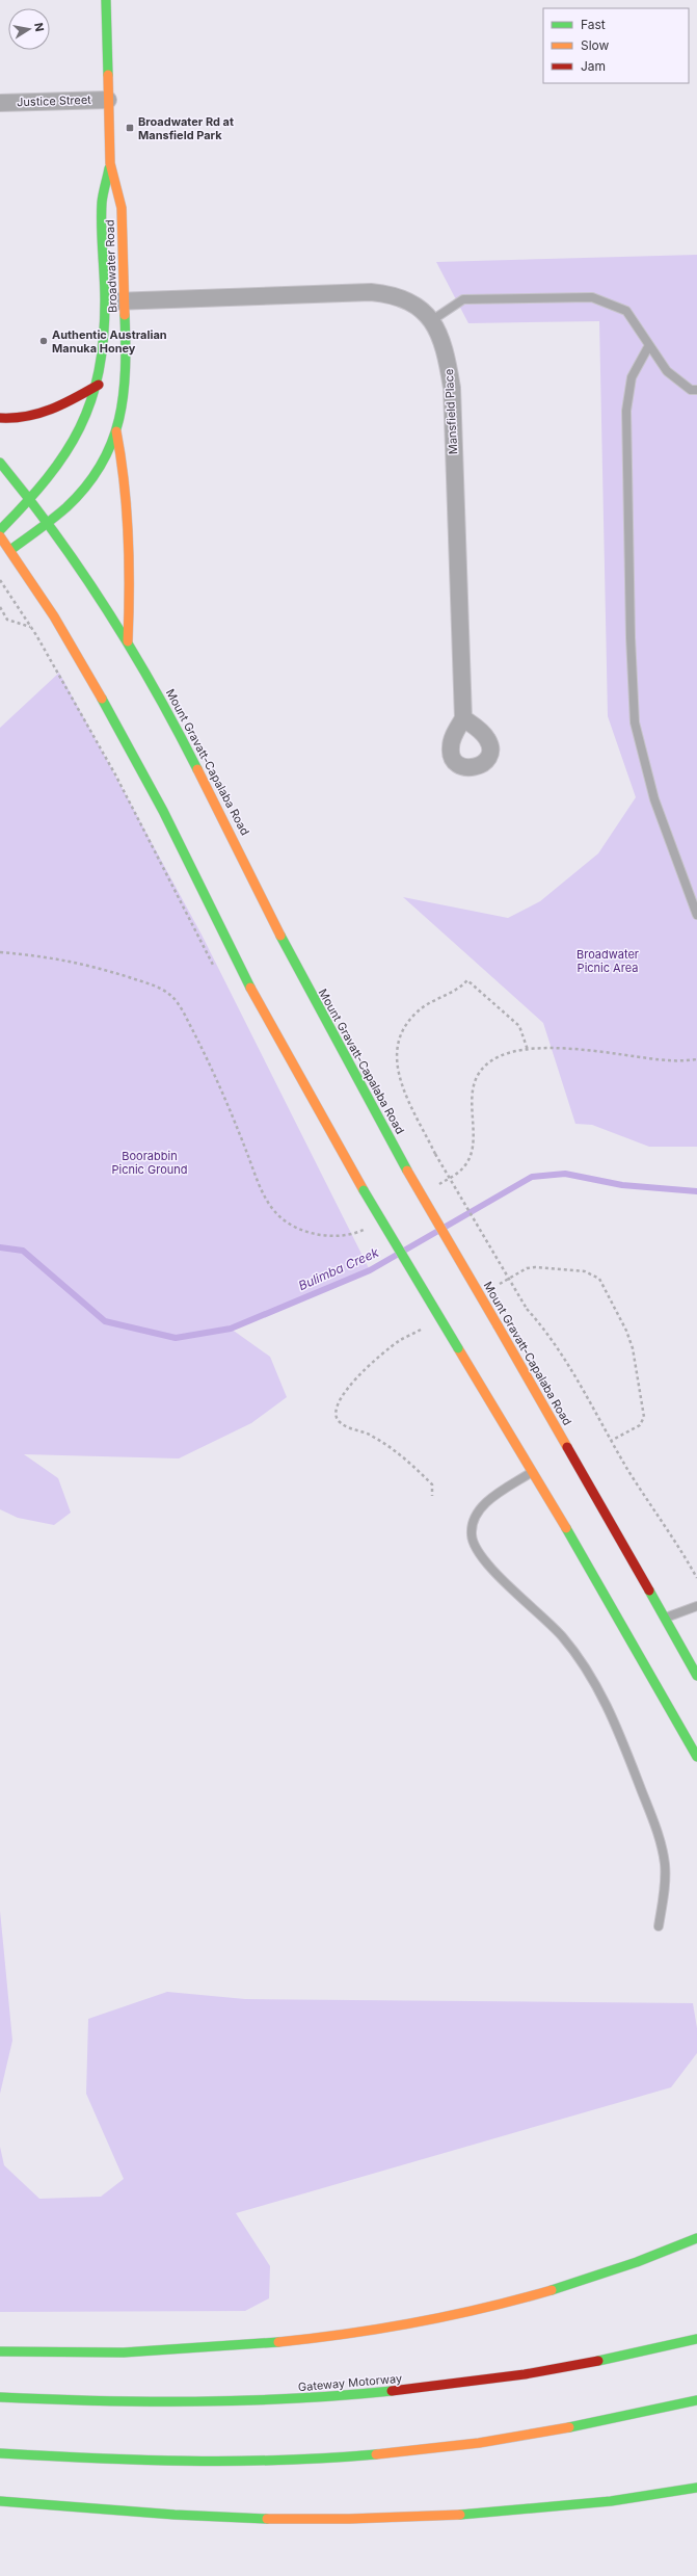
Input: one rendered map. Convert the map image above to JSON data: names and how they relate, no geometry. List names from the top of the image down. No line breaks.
{"streets":{"main road":["Broadwater Road","Mount Gravatt-Capalaba Road","Gateway Motorway"],"street":["Justice Street","Mansfield Place"]},"crossings":[["Justice Street","Broadwater Road"],["Broadwater Road","Mansfield Place"],["Broadwater Road","Mount Gravatt-Capalaba Road"]],"water":["Bulimba Creek"],"parks":["Broadwater Picnic Area","Boorabbin Picnic Ground"],"places":{"transit":["Broadwater Rd at Mansfield Park"],"other":["Authentic Australian Manuka Honey"]},"legend":["Fast","Slow","Jam"],"north":"right"}
